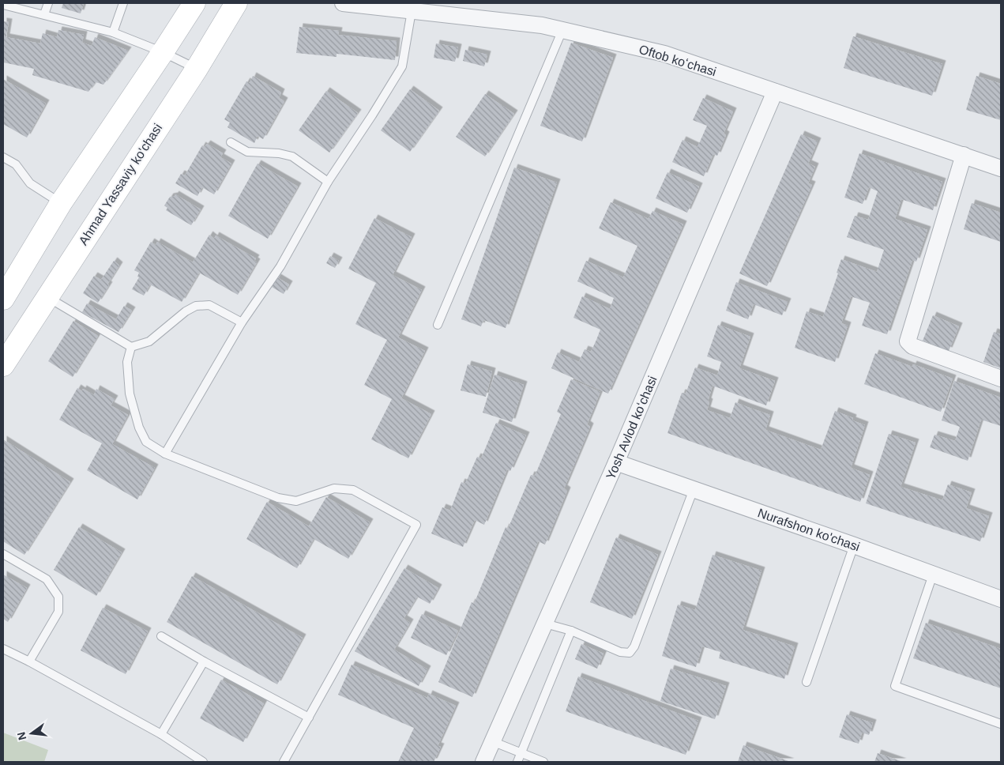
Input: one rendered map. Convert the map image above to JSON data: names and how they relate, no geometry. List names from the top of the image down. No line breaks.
{"streets":{"main road":["Ahmad Yassaviy ko'chasi"],"street":["Oftob koʻchasi","Yosh Avlod koʻchasi","Nurafshon ko'chasi"]},"crossings":[["Oftob koʻchasi","Yosh Avlod koʻchasi"],["Yosh Avlod koʻchasi","Nurafshon ko'chasi"]],"north":"left"}
